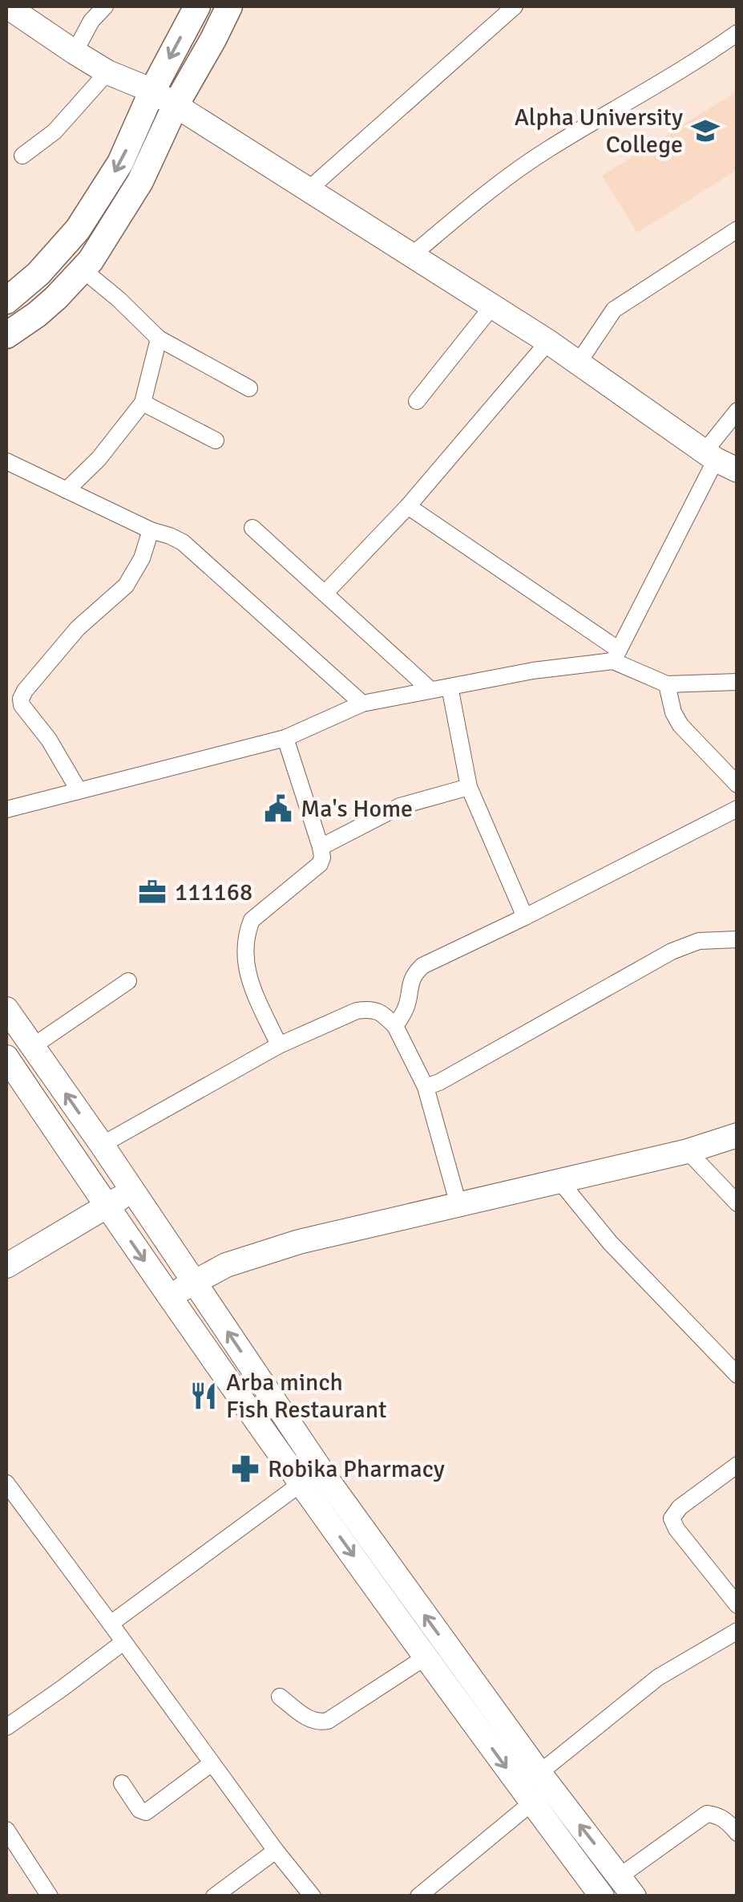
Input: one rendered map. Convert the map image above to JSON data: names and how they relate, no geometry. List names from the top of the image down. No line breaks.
{"places":{"school or university":["Alpha University College"],"public building":["Ma's Home"],"office":["111168"],"restaurant":["Arba minch Fish Restaurant"],"pharmacy":["Robika Pharmacy"]}}
